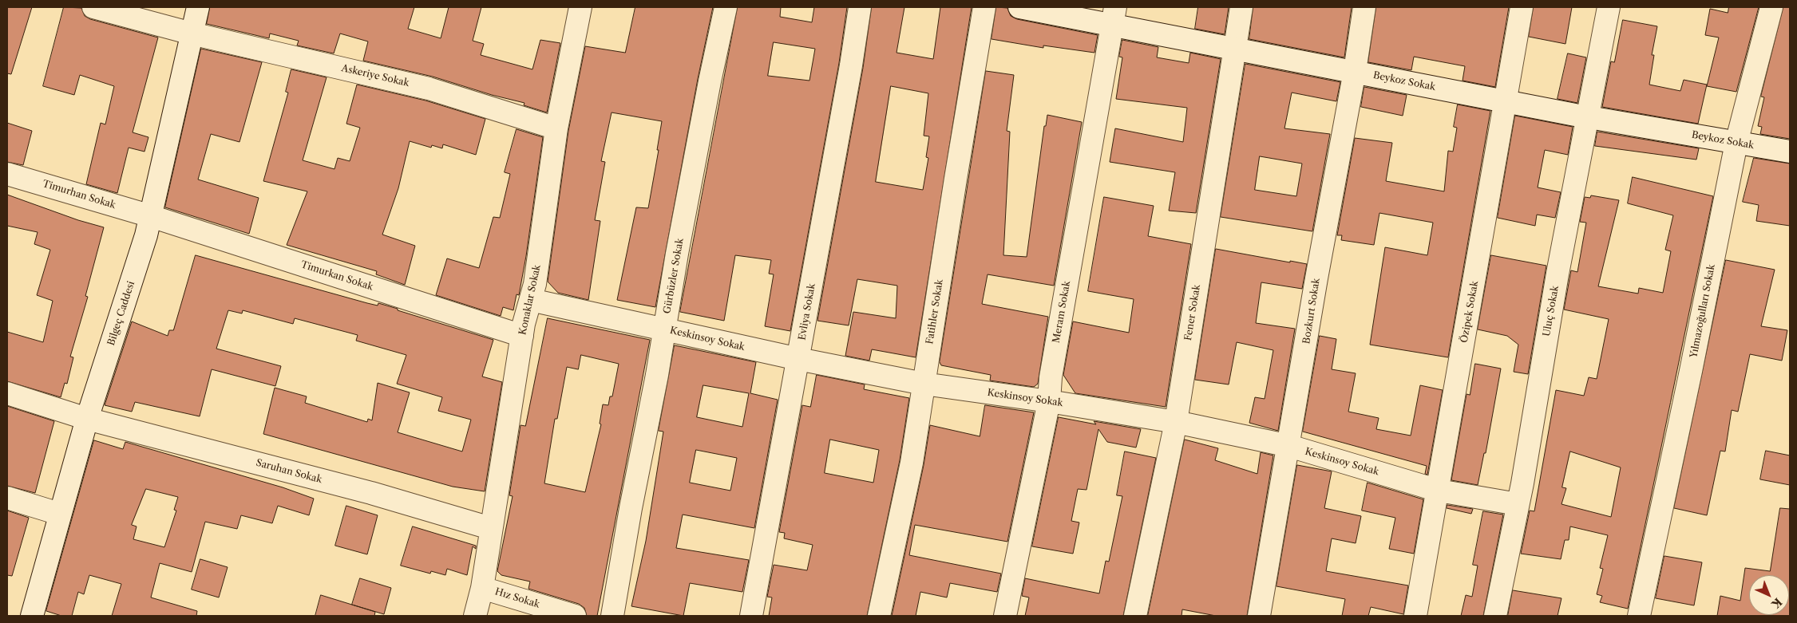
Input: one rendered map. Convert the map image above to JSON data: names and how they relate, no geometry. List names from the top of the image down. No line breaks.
{"streets":{"street":["Askeriye Sokak","Beykoz Sokak","Timurhan Sokak","Timurkan Sokak","Gürbüzler Sokak","Konaklar Sokak","Bozkurt Sokak","Uluç Sokak","Yılmazoğulları Sokak","Evliya Sokak","Fatihler Sokak","Meram Sokak","Özipek Sokak","Fener Sokak","Bilgeç Caddesi","Keskinsoy Sokak","Saruhan Sokak","Hız Sokak"]},"crossings":[["Askeriye Sokak","Konaklar Sokak"],["Askeriye Sokak","Bilgeç Caddesi"],["Beykoz Sokak","Bozkurt Sokak"],["Beykoz Sokak","Uluç Sokak"],["Beykoz Sokak","Yılmazoğulları Sokak"],["Beykoz Sokak","Meram Sokak"],["Beykoz Sokak","Özipek Sokak"],["Beykoz Sokak","Fener Sokak"],["Timurhan Sokak","Timurkan Sokak"],["Timurhan Sokak","Bilgeç Caddesi"],["Timurkan Sokak","Konaklar Sokak"],["Timurkan Sokak","Bilgeç Caddesi"],["Gürbüzler Sokak","Keskinsoy Sokak"],["Konaklar Sokak","Keskinsoy Sokak"],["Konaklar Sokak","Saruhan Sokak"],["Konaklar Sokak","Hız Sokak"],["Bozkurt Sokak","Keskinsoy Sokak"],["Uluç Sokak","Keskinsoy Sokak"],["Evliya Sokak","Keskinsoy Sokak"],["Fatihler Sokak","Keskinsoy Sokak"],["Meram Sokak","Keskinsoy Sokak"],["Özipek Sokak","Keskinsoy Sokak"],["Fener Sokak","Keskinsoy Sokak"],["Bilgeç Caddesi","Saruhan Sokak"]],"north":"bottom right"}
